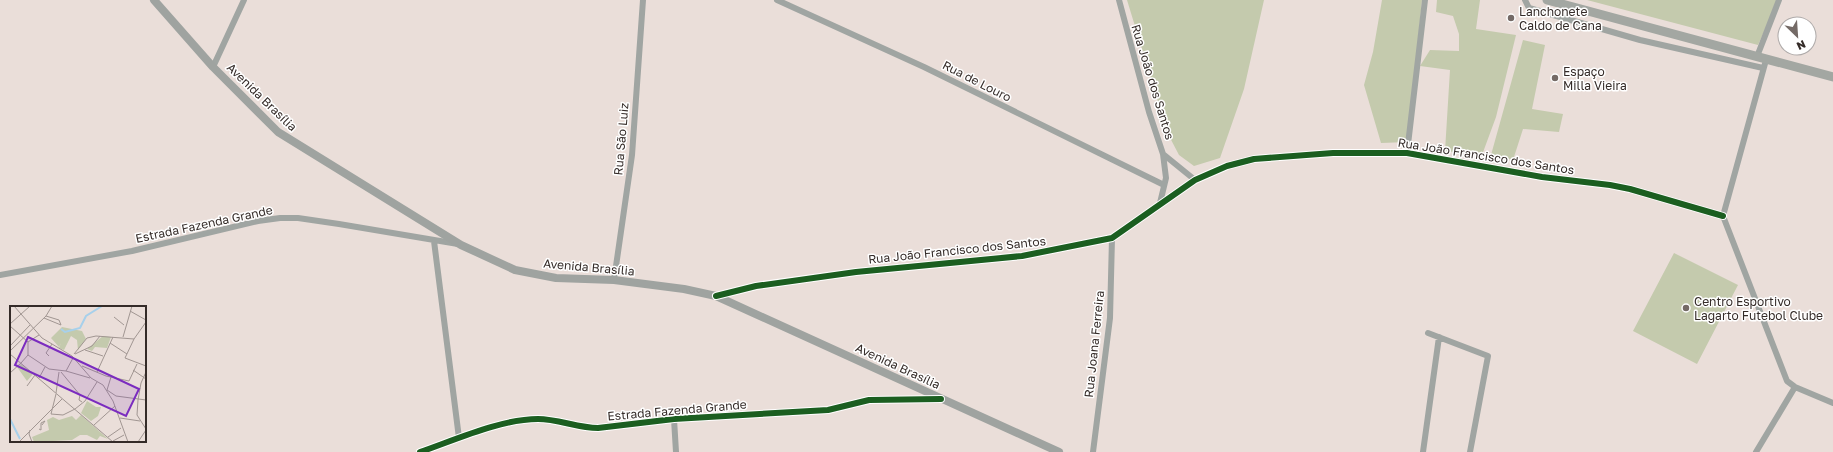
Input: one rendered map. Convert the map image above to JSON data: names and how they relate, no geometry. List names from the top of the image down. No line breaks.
{"streets":{"main road":["Avenida Brasília"],"street":["Rua de Louro","Rua João dos Santos","Rua São Luiz","Rua João Francisco dos Santos","Estrada Fazenda Grande","Rua Joana Ferreira"]},"crossings":[["Rua João dos Santos","Rua João Francisco dos Santos"],["Avenida Brasília","Rua São Luiz"],["Avenida Brasília","Rua João Francisco dos Santos"],["Avenida Brasília","Estrada Fazenda Grande"],["Rua João Francisco dos Santos","Rua Joana Ferreira"]],"places":["Lanchonete Caldo de Cana","Espaço Milla Vieira","Centro Esportivo Lagarto Futebol Clube"],"north":"bottom right"}
